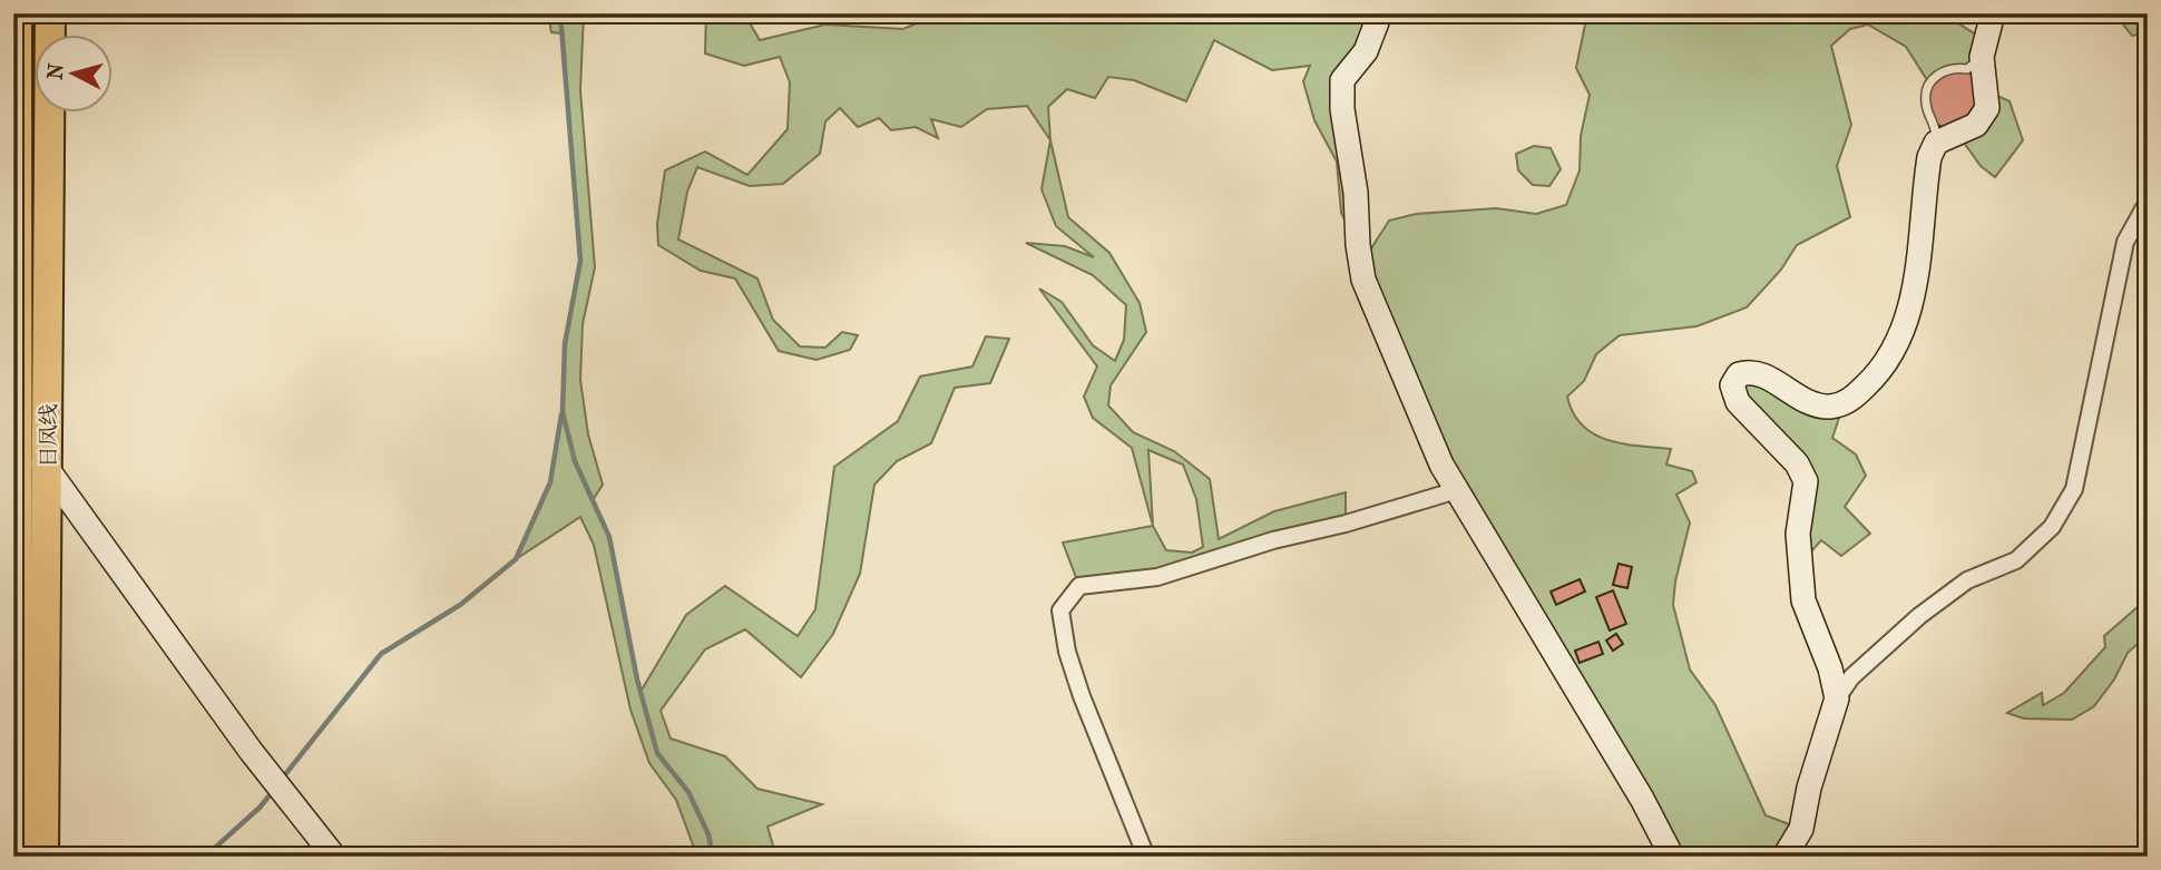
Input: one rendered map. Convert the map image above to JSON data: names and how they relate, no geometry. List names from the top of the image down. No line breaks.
{"streets":{"highway":["日凤线"]},"north":"left"}
